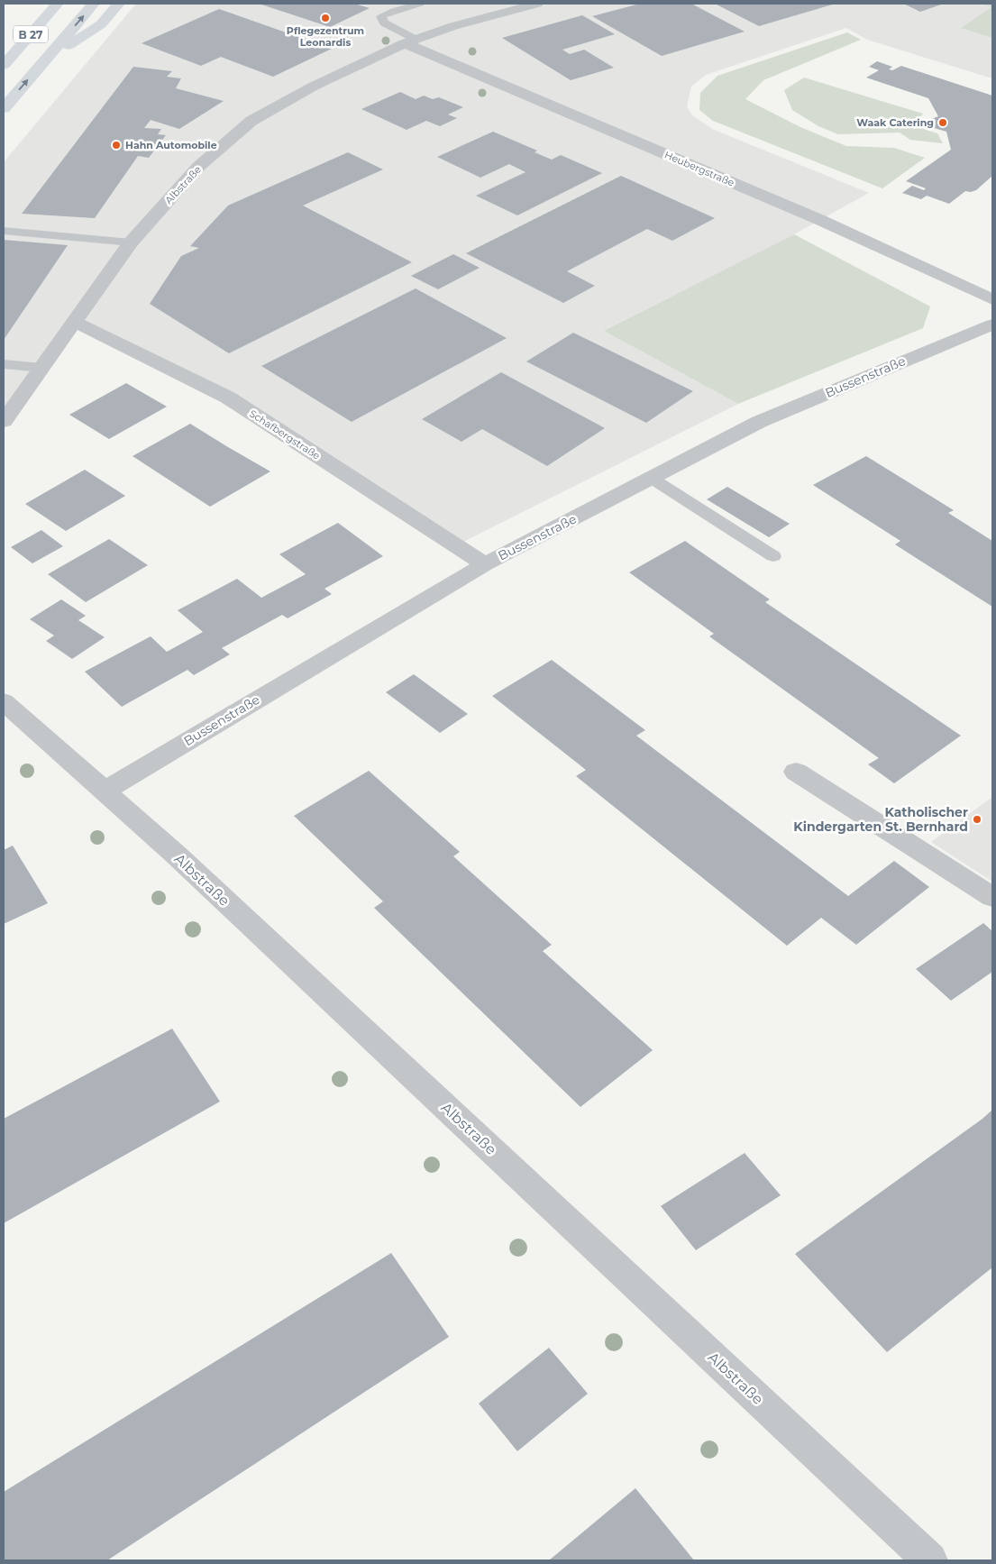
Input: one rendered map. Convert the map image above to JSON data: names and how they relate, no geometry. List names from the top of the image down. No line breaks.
{"streets":{"highway":["B 27"],"street":["Heubergstraße","Albstraße","Bussenstraße","Schafbergstraße"]},"crossings":[["Heubergstraße","Albstraße"],["Albstraße","Bussenstraße"],["Albstraße","Schafbergstraße"],["Bussenstraße","Schafbergstraße"]],"places":["Pflegezentrum Leonardis","Waak Catering","Hahn Automobile","Katholischer Kindergarten St. Bernhard"]}
